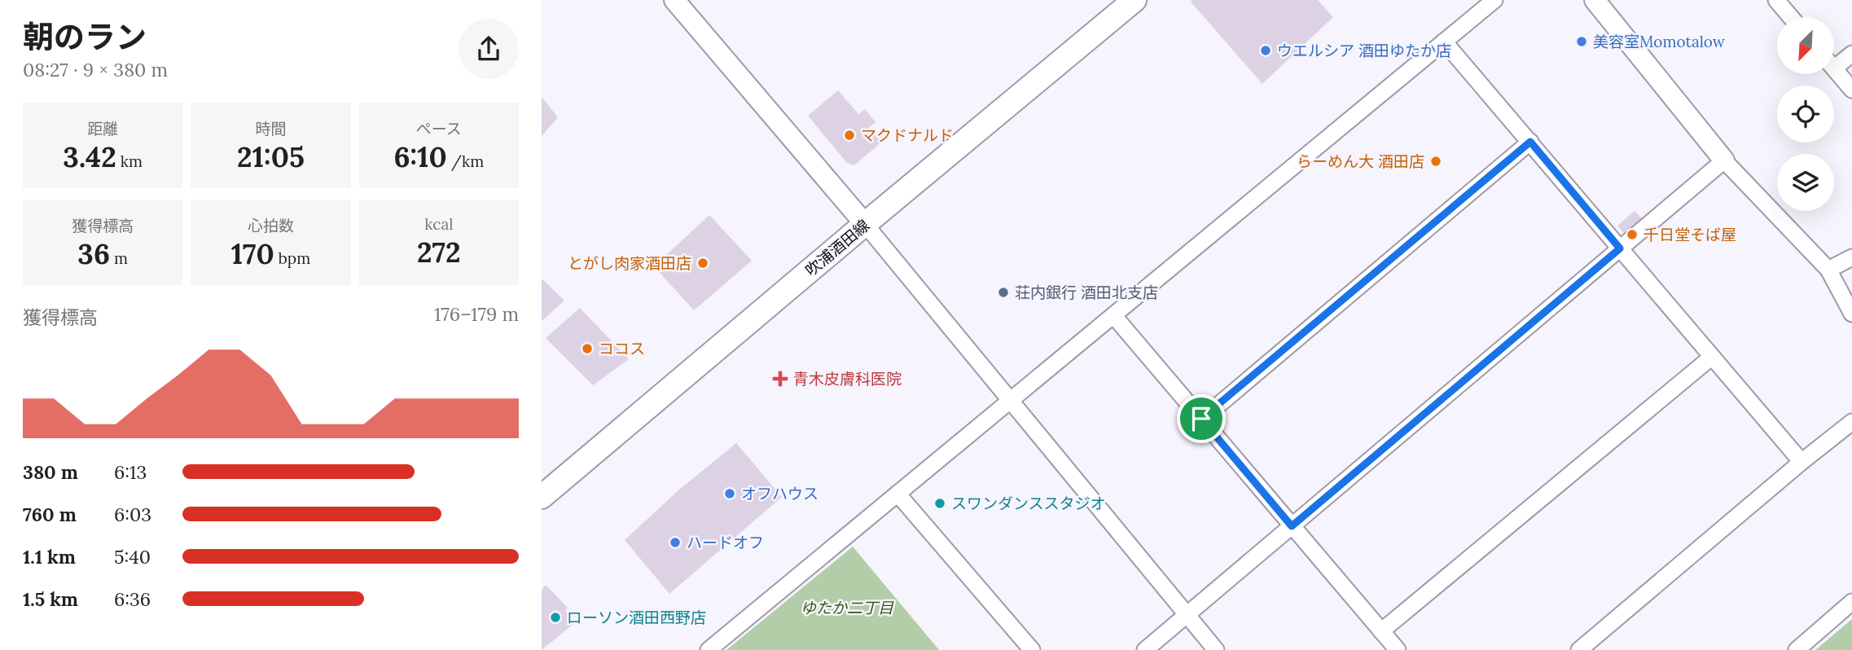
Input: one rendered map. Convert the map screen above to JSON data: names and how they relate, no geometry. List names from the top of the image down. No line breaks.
{"streets":{"main road":["吹浦酒田線"]},"parks":["ゆたか二丁目"],"places":{"other":["美容室Momotalow","ウエルシア 酒田ゆたか店","マクドナルド","らーめん大 酒田店","千日堂そば屋","とがし肉家酒田店","荘内銀行 酒田北支店","ココス","オフハウス","スワンダンススタジオ","ハードオフ","ローソン酒田西野店"],"health":["青木皮膚科医院"]},"north":"bottom left","page":{"heading":["朝のラン","08:27 · 9 × 380 m"],"stats":[["距離","3.42 km"],["時間","21:05"],["ペース","6:10 /km"],["獲得標高","36 m"],["心拍数","170 bpm"],["kcal","272"]],"chart":["獲得標高","176–179 m"],"list":[{"name":"380 m","note":"6:13"},{"name":"760 m","note":"6:03"},{"name":"1.1 km","note":"5:40"},{"name":"1.5 km","note":"6:36"}]}}
